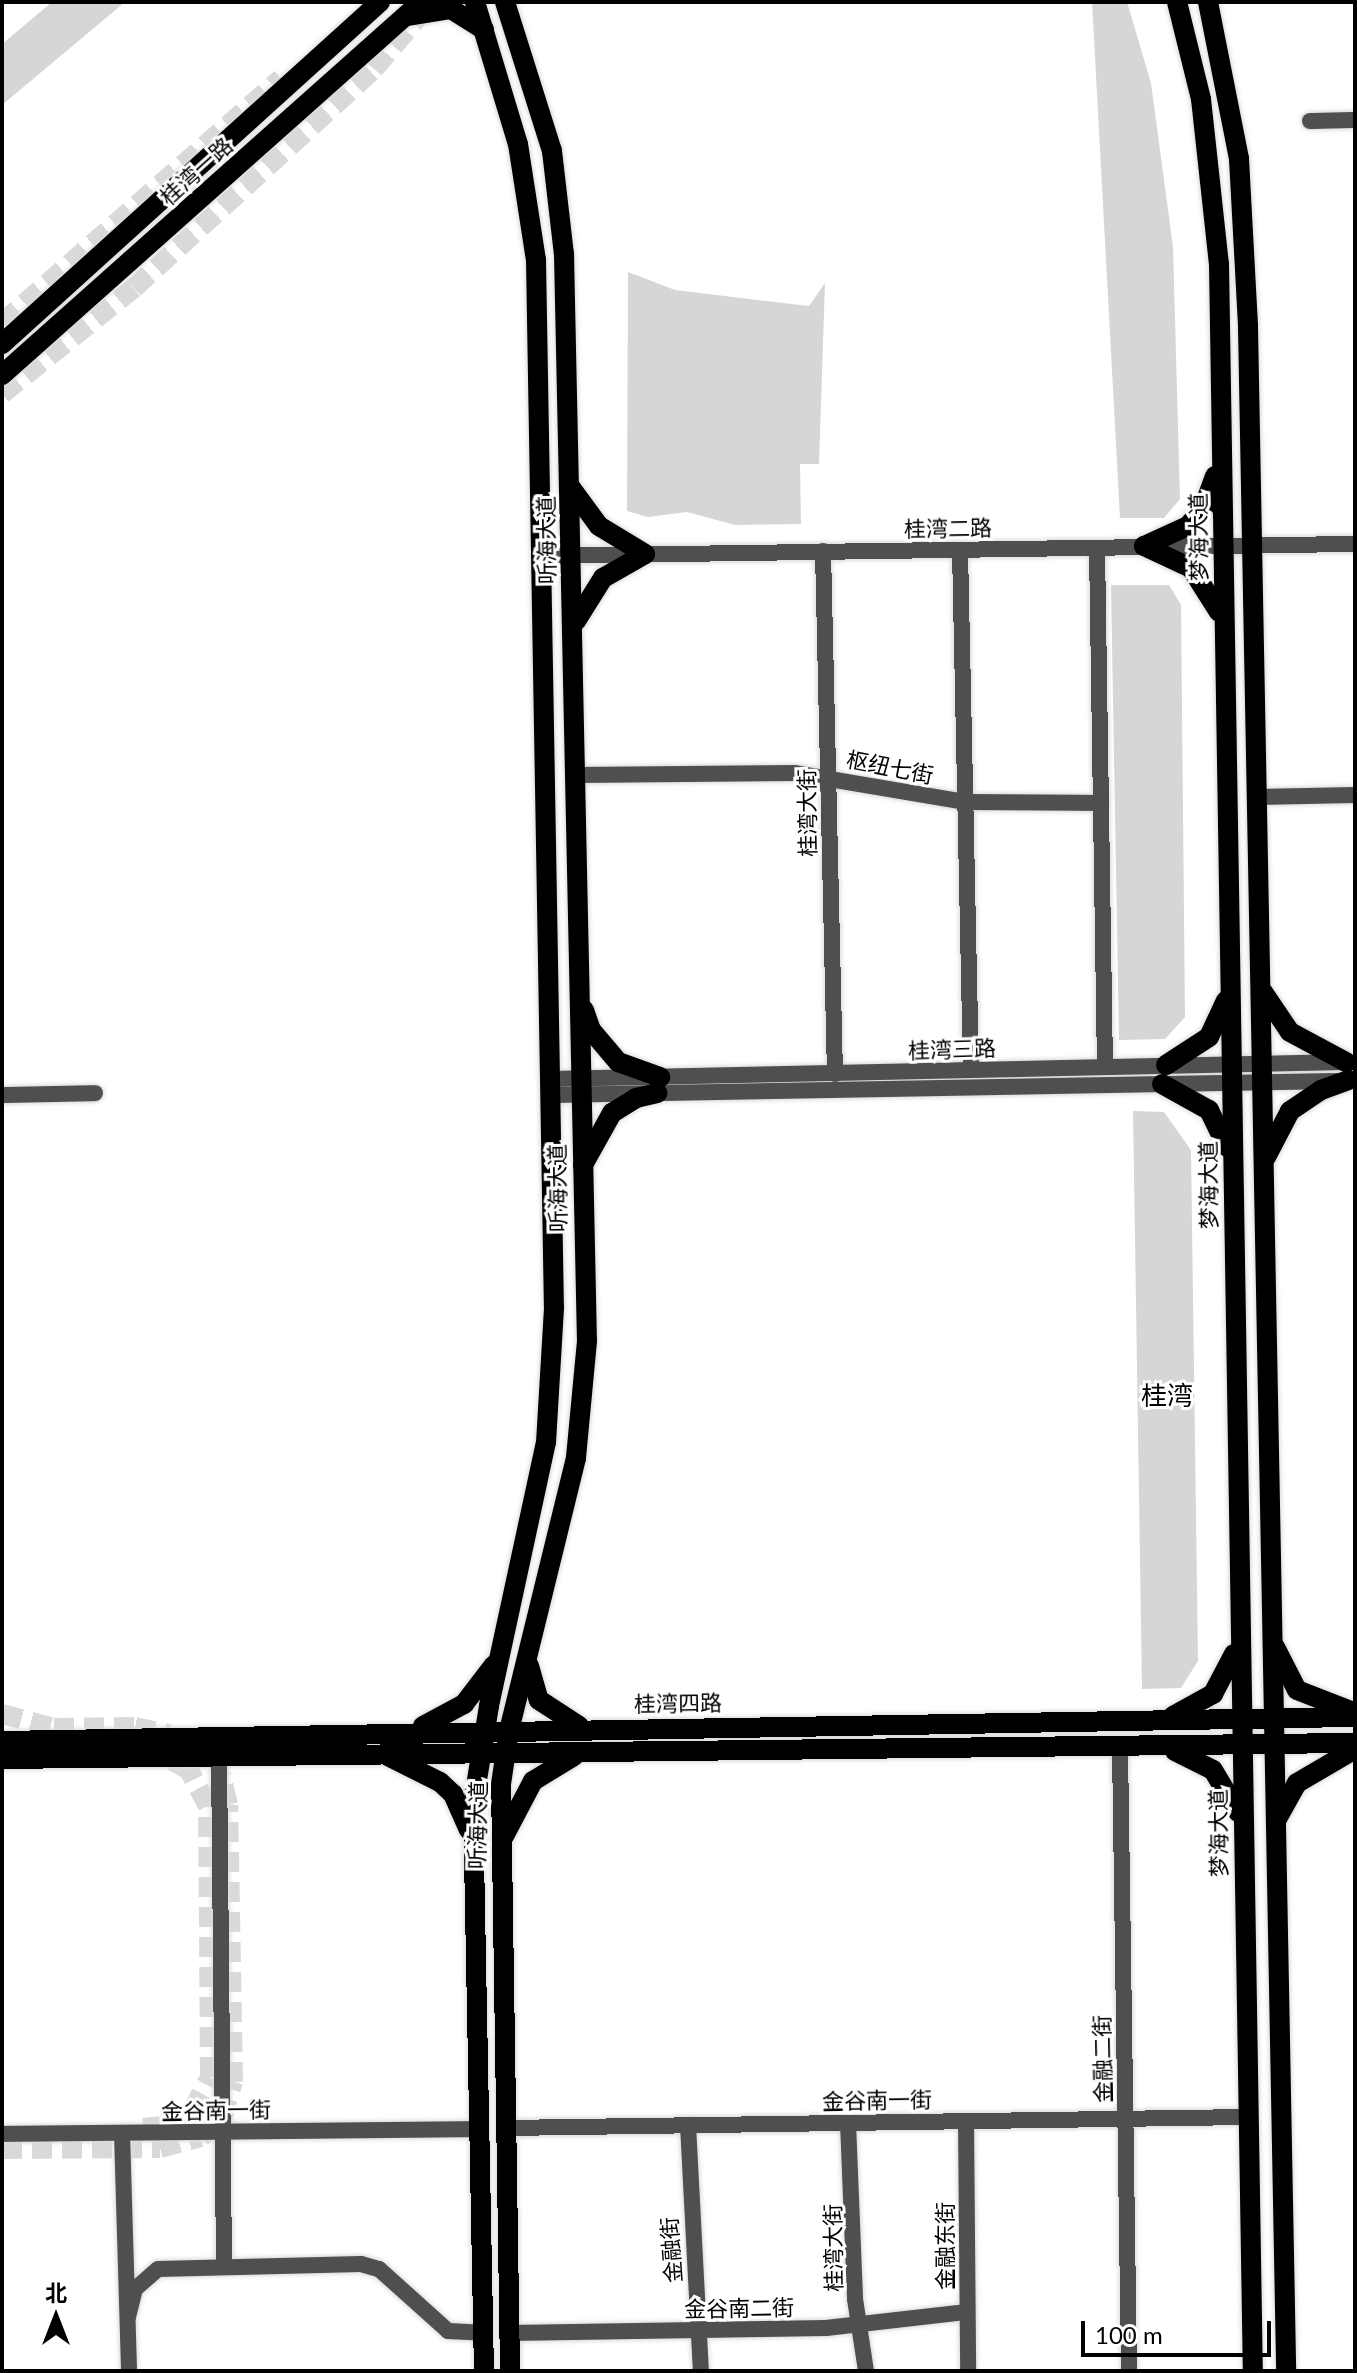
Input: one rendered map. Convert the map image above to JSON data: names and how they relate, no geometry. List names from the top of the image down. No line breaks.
{"streets":{"main road":["桂湾一路","梦海大道","听海大道","桂湾四路"],"street":["桂湾二路","枢纽七街","桂湾大街","桂湾三路","金融二街","金谷南一街","金融东街","金融街","金谷南二街"]},"crossings":[["桂湾二路","梦海大道"],["桂湾二路","听海大道"],["桂湾二路","桂湾大街"],["梦海大道","桂湾三路"],["梦海大道","桂湾四路"],["梦海大道","金谷南一街"],["听海大道","枢纽七街"],["听海大道","桂湾三路"],["听海大道","桂湾四路"],["听海大道","金谷南一街"],["听海大道","金谷南二街"],["枢纽七街","桂湾大街"],["桂湾大街","桂湾三路"],["桂湾大街","金谷南一街"],["桂湾大街","金谷南二街"],["桂湾四路","金融二街"],["金融二街","金谷南一街"],["金谷南一街","金融东街"],["金谷南一街","金融街"],["金融东街","金谷南二街"],["金融街","金谷南二街"]],"districts":["桂湾"],"scale_bar":"100 m","north":"top"}
